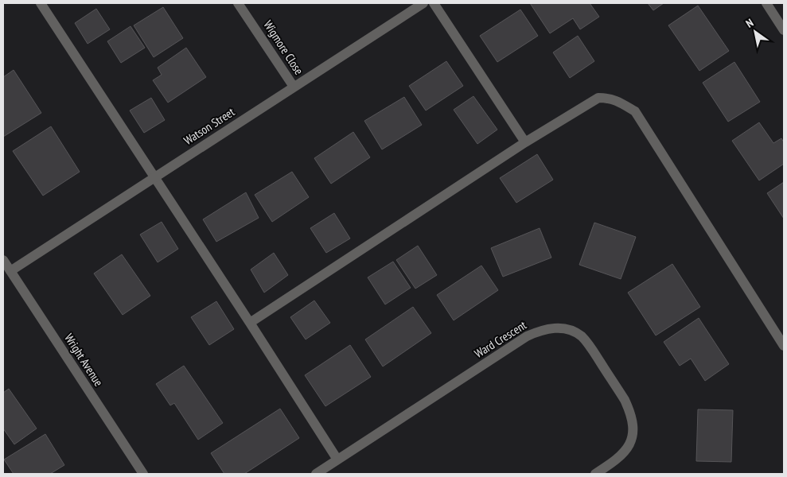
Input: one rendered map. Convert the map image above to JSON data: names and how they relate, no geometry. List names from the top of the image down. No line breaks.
{"streets":{"street":["Wigmore Close","Watson Street","Ward Crescent","Wright Avenue"]},"crossings":[["Wigmore Close","Watson Street"],["Watson Street","Wright Avenue"]],"north":"top left"}
